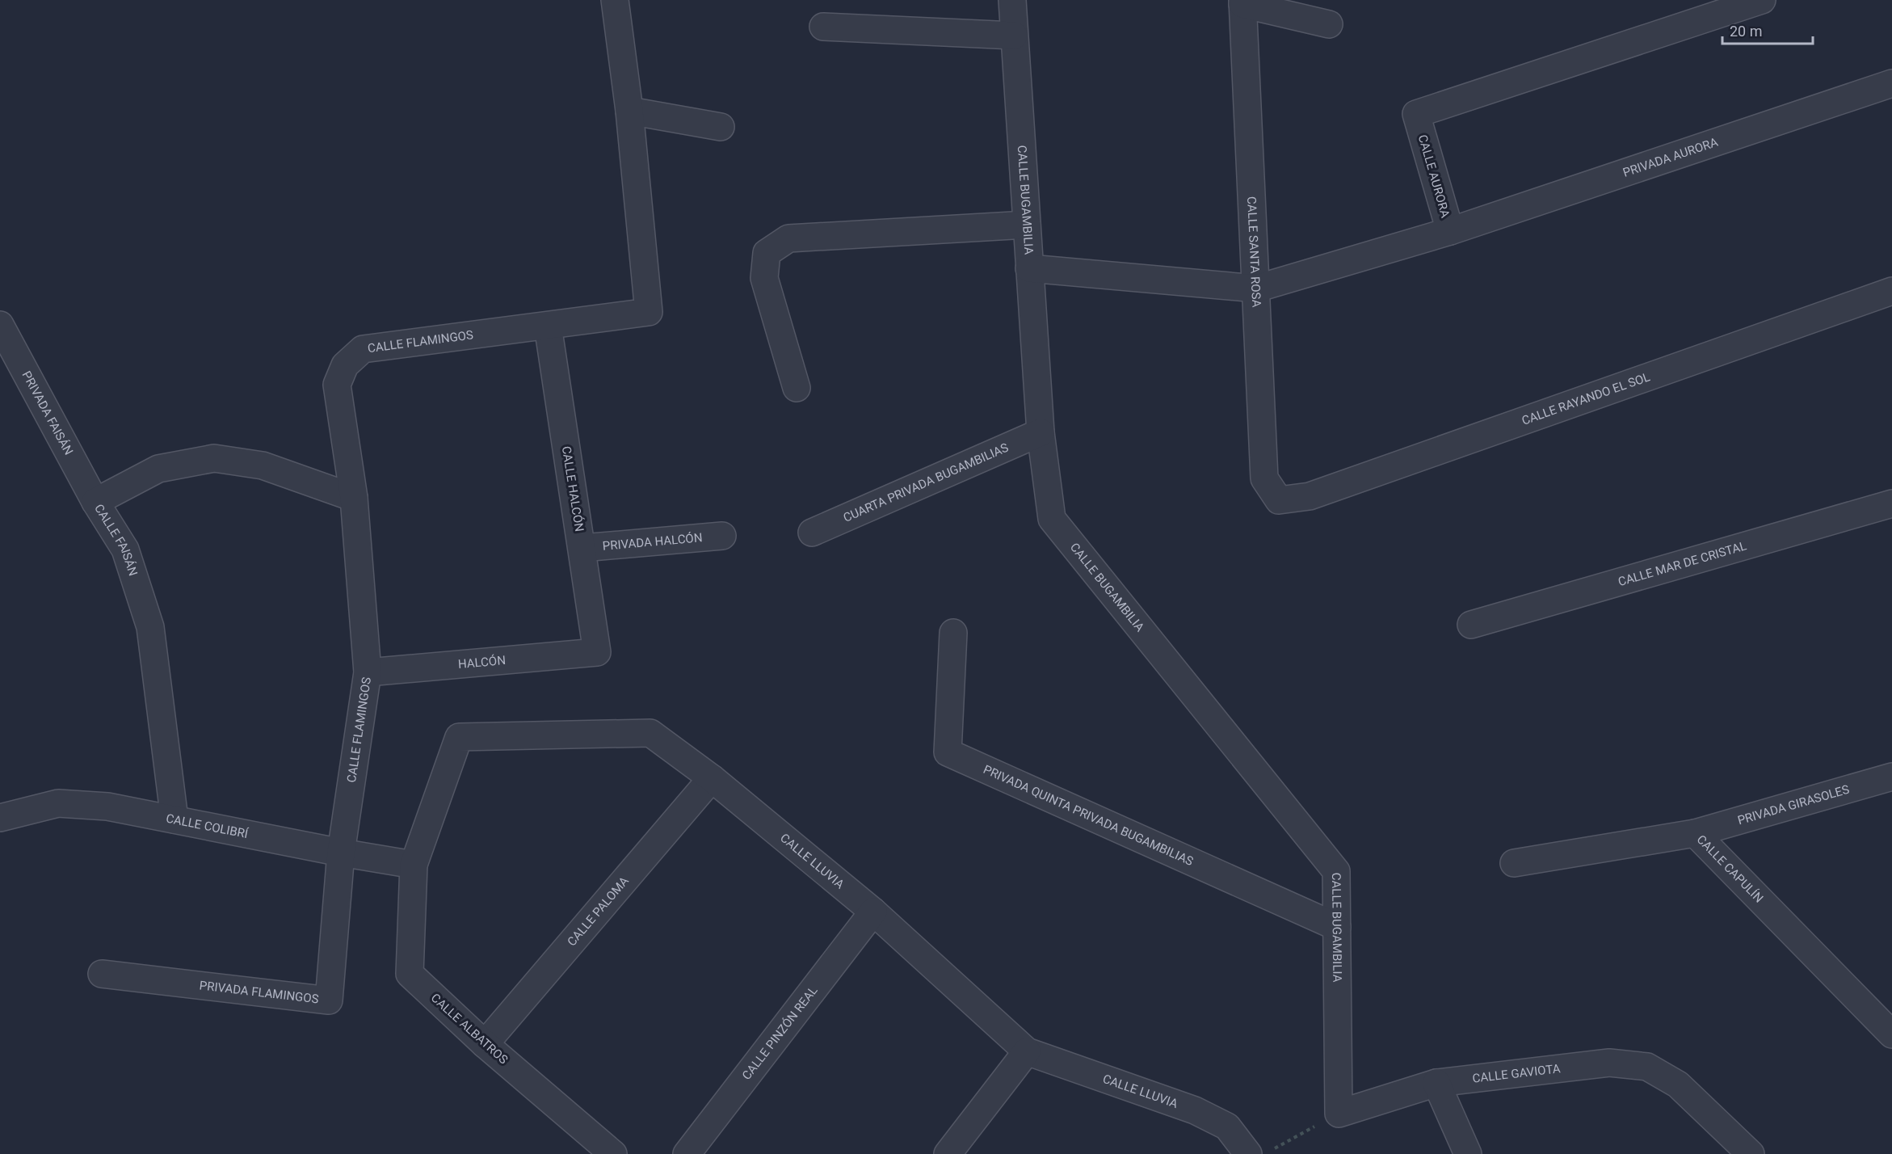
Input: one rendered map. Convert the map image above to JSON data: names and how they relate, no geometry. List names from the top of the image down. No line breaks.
{"streets":{"street":["PRIVADA AURORA","CALLE AURORA","CALLE BUGAMBILIA","CALLE SANTA ROSA","CALLE FLAMINGOS","CALLE RAYANDO EL SOL","PRIVADA FAISÁN","CUARTA PRIVADA BUGAMBILIAS","CALLE HALCÓN","CALLE FAISÁN","PRIVADA HALCÓN","CALLE MAR DE CRISTAL","HALCÓN","PRIVADA GIRASOLES","PRIVADA QUINTA PRIVADA BUGAMBILIAS","CALLE COLIBRÍ","CALLE LLUVIA","CALLE CAPULÍN","CALLE PALOMA","PRIVADA FLAMINGOS","CALLE ALBATROS","CALLE PINZÓN REAL","CALLE GAVIOTA"]},"crossings":[["PRIVADA AURORA","CALLE AURORA"],["CALLE AURORA","CALLE BUGAMBILIA"],["CALLE AURORA","CALLE SANTA ROSA"],["CALLE BUGAMBILIA","CUARTA PRIVADA BUGAMBILIAS"],["CALLE BUGAMBILIA","PRIVADA QUINTA PRIVADA BUGAMBILIAS"],["CALLE BUGAMBILIA","CALLE GAVIOTA"],["CALLE SANTA ROSA","CALLE RAYANDO EL SOL"],["CALLE FLAMINGOS","CALLE HALCÓN"],["CALLE FLAMINGOS","CALLE FAISÁN"],["CALLE FLAMINGOS","HALCÓN"],["CALLE FLAMINGOS","CALLE COLIBRÍ"],["CALLE FLAMINGOS","PRIVADA FLAMINGOS"],["PRIVADA FAISÁN","CALLE FAISÁN"],["CALLE HALCÓN","PRIVADA HALCÓN"],["CALLE HALCÓN","HALCÓN"],["CALLE FAISÁN","CALLE COLIBRÍ"],["PRIVADA GIRASOLES","CALLE CAPULÍN"],["CALLE COLIBRÍ","CALLE LLUVIA"],["CALLE COLIBRÍ","PRIVADA FLAMINGOS"],["CALLE COLIBRÍ","CALLE ALBATROS"],["CALLE LLUVIA","CALLE PALOMA"],["CALLE LLUVIA","CALLE ALBATROS"],["CALLE LLUVIA","CALLE PINZÓN REAL"],["CALLE PALOMA","CALLE ALBATROS"]],"scale_bar":"20 m"}
